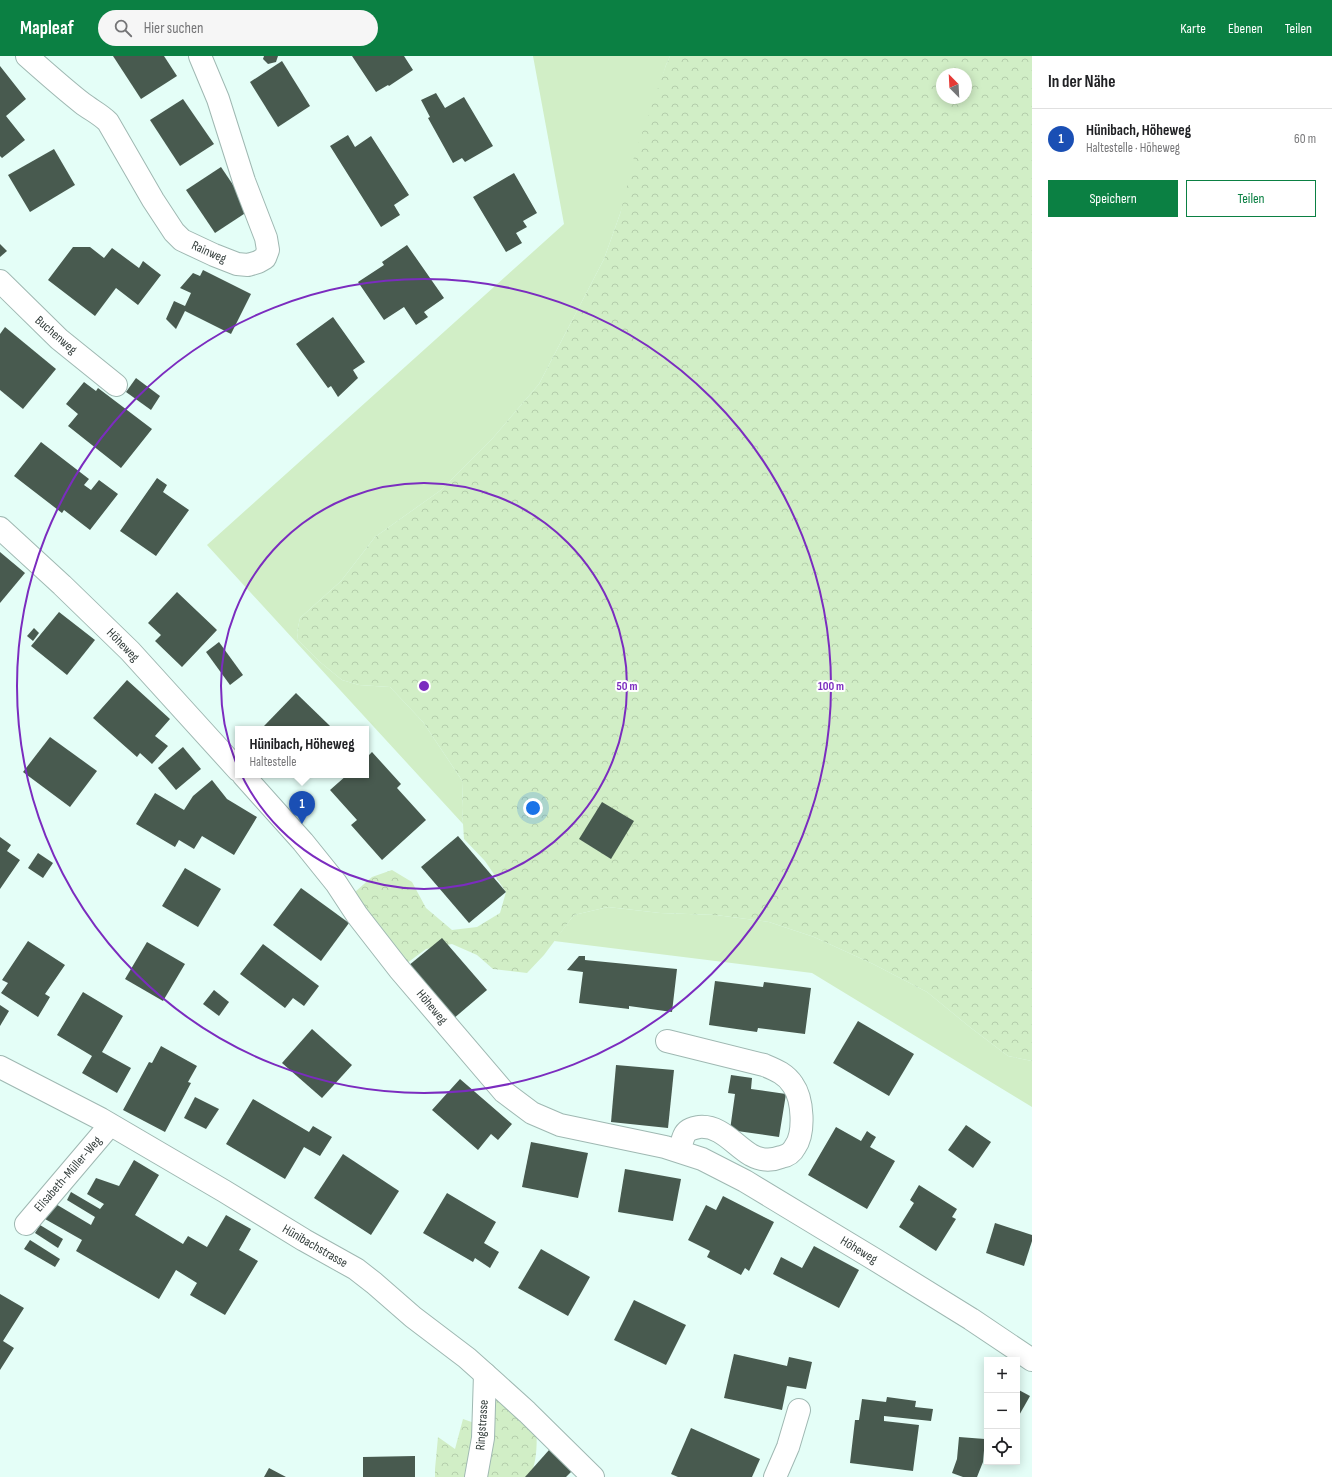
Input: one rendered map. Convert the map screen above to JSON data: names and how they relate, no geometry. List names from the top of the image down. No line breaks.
{"streets":{"street":["Rainweg","Buchenweg","Höheweg","Elisabeth-Müller-Weg","Hünibachstrasse","Ringstrasse"]},"crossings":[["Elisabeth-Müller-Weg","Hünibachstrasse"],["Hünibachstrasse","Ringstrasse"]],"north":"top left","page":{"header":"Mapleaf","search":"Hier suchen","nav":["Karte","Ebenen","Teilen"],"heading":"In der Nähe","list":[{"mark":"1","name":"Hünibach, Höheweg","note":"Haltestelle · Höheweg","value":"60 m"}],"buttons":["Speichern","Teilen"],"popup":["Hünibach, Höheweg","Haltestelle"],"pins":"1","map_buttons":["+","−"]},"rings":["50 m","100 m"]}
